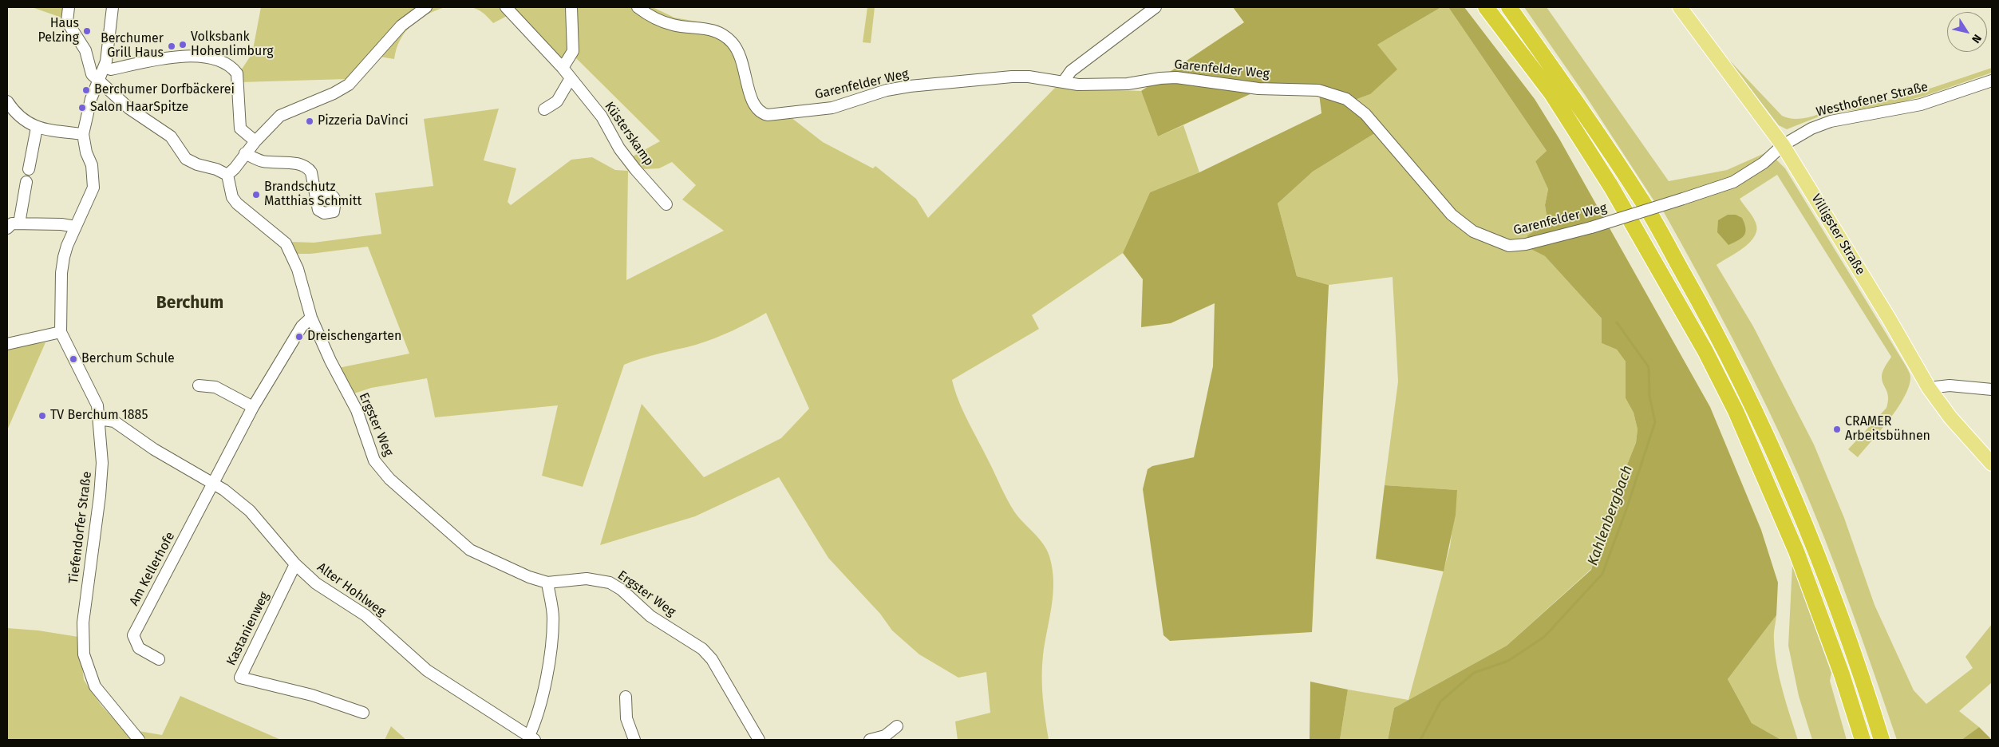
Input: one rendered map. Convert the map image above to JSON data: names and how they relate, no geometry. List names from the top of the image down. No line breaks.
{"streets":{"main road":["Villigster Straße"],"street":["Garenfelder Weg","Westhofener Straße","Küsterskamp","Ergster Weg","Tiefendorfer Straße","Am Kellerhofe","Alter Hohlweg","Kastanienweg"]},"crossings":[["Garenfelder Weg","Westhofener Straße"],["Garenfelder Weg","Villigster Straße"],["Westhofener Straße","Villigster Straße"],["Tiefendorfer Straße","Alter Hohlweg"],["Am Kellerhofe","Alter Hohlweg"],["Alter Hohlweg","Kastanienweg"]],"districts":["Berchum"],"water":["Kahlenbergbach"],"places":["Haus Pelzing","Volksbank Hohenlimburg","Berchumer Grill Haus","Berchumer Dorfbäckerei","Salon HaarSpitze","Pizzeria DaVinci","Brandschutz Matthias Schmitt","Dreischengarten","Berchum Schule","TV Berchum 1885","CRAMER Arbeitsbühnen"],"north":"bottom right"}
